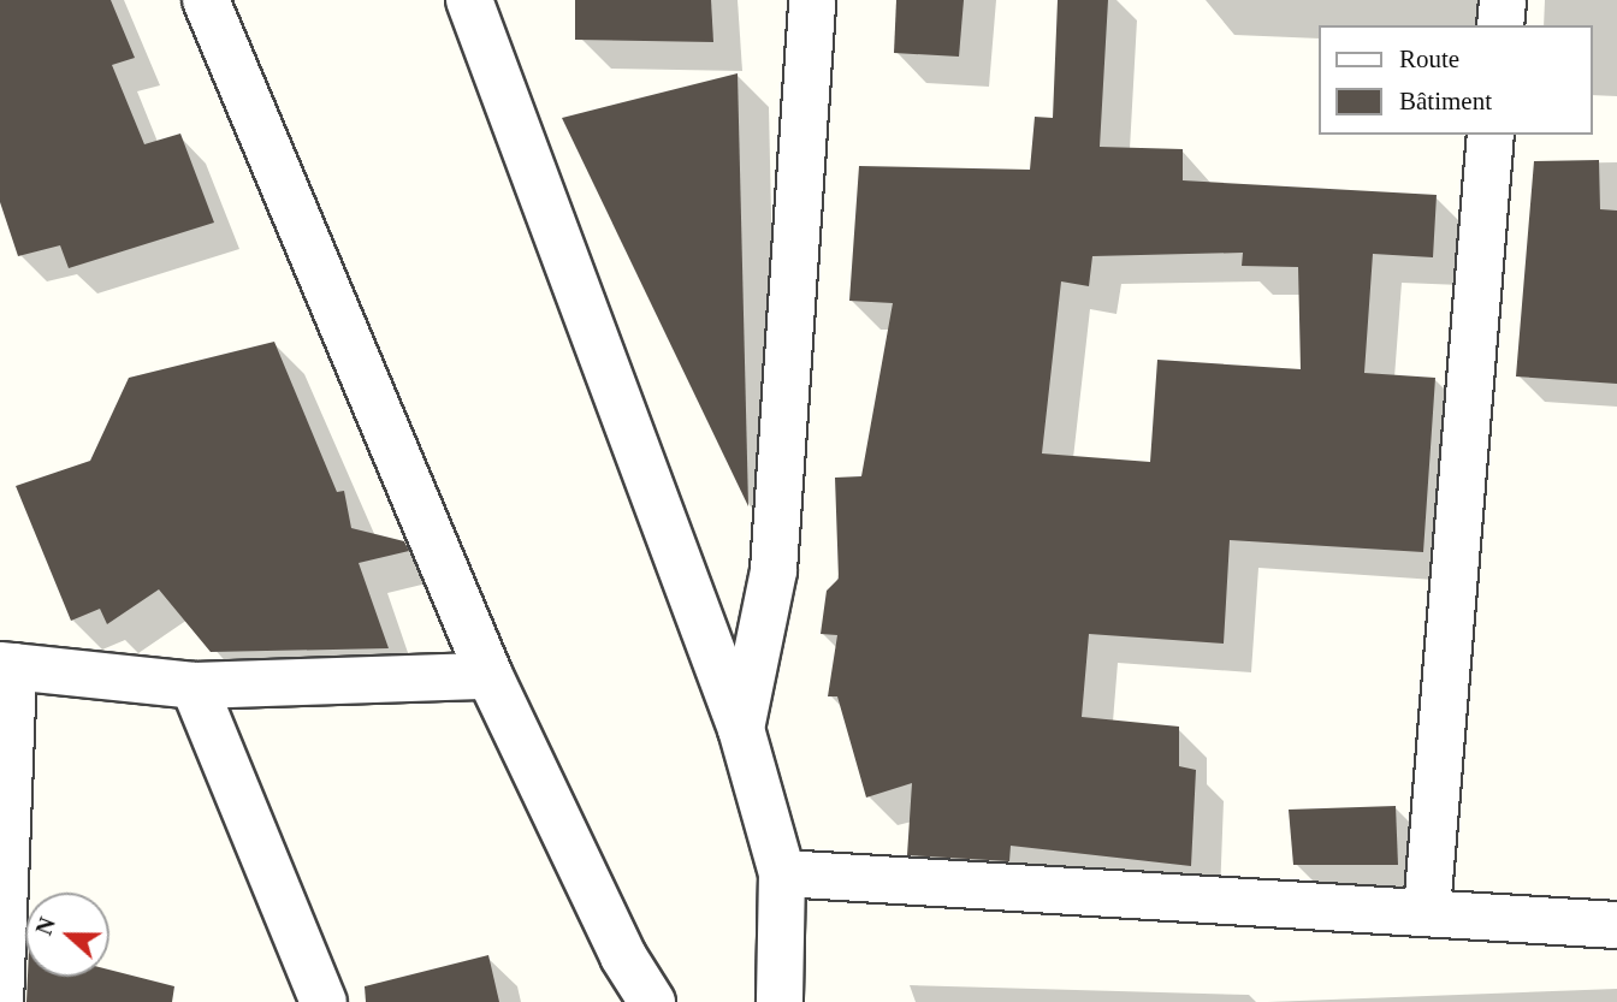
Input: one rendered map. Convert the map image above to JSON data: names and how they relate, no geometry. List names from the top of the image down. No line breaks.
{"legend":["Route","Bâtiment"],"north":"left"}
